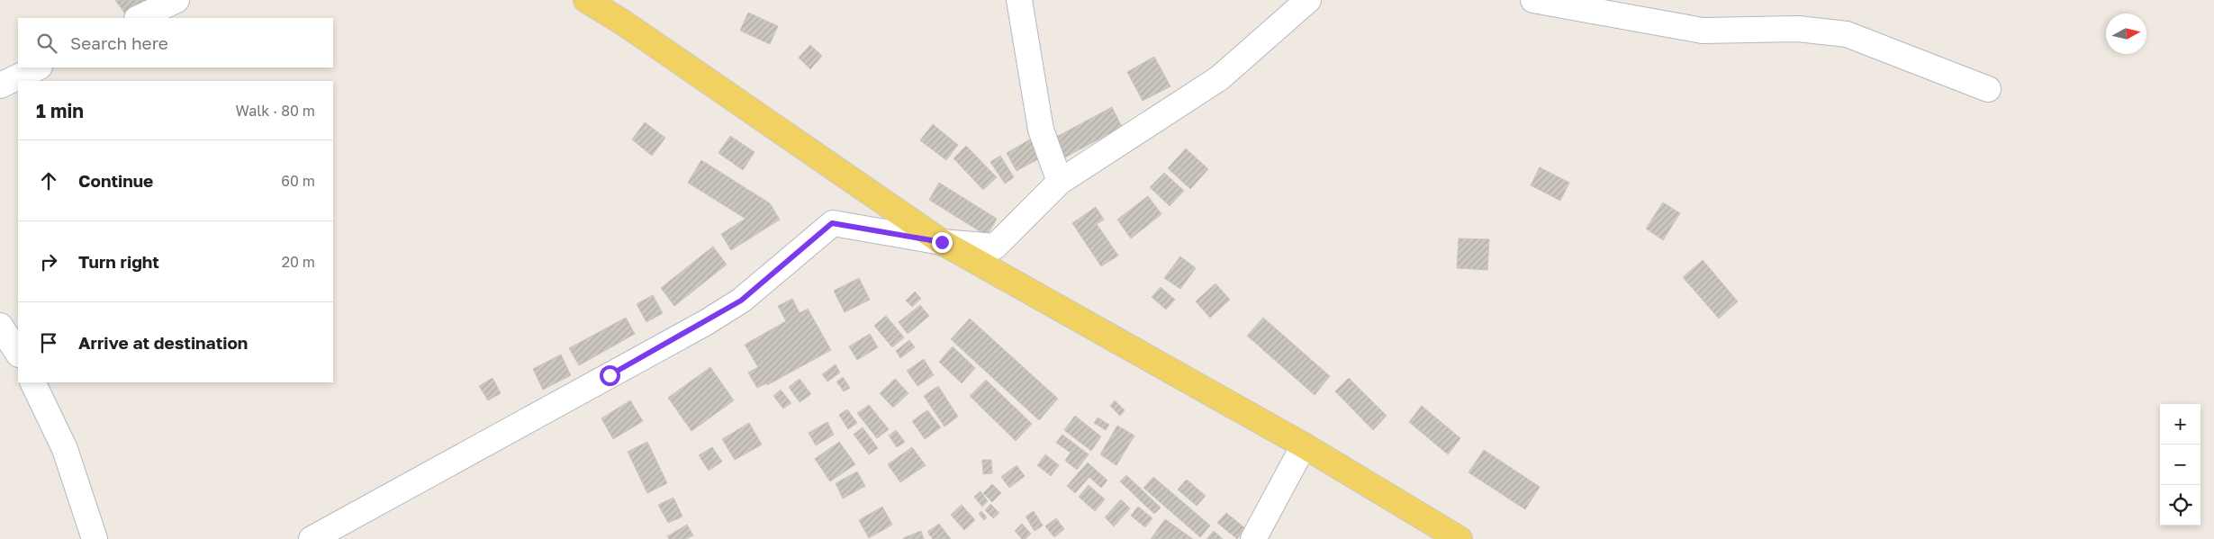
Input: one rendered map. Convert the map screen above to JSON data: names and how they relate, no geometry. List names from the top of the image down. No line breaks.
{"north":"right","page":{"search":"Search here","heading":["1 min","Walk · 80 m"],"list":[["Continue","60 m"],["Turn right","20 m"],"Arrive at destination"],"map_buttons":["+","−"]}}
